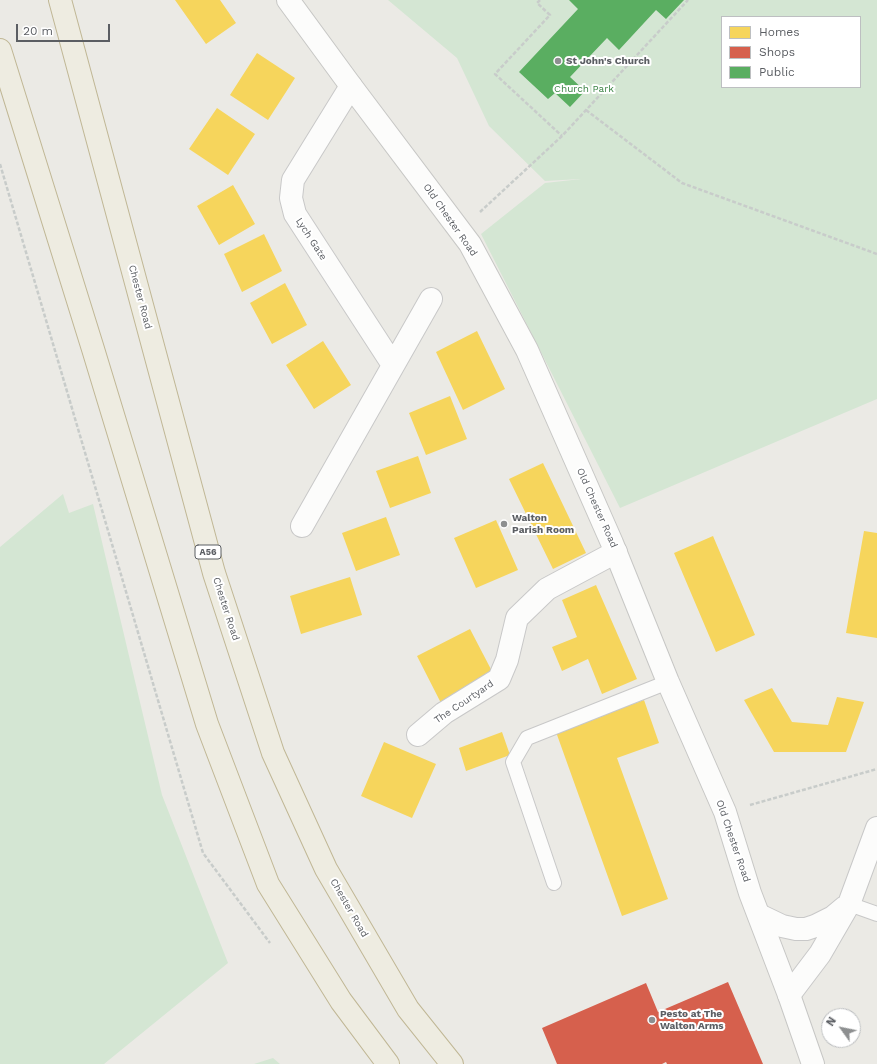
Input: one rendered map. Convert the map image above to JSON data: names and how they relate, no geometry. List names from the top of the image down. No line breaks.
{"streets":{"highway":["Chester Road","A56"],"street":["Old Chester Road","Lych Gate","The Courtyard"]},"crossings":[["Old Chester Road","Lych Gate"],["Old Chester Road","The Courtyard"]],"parks":["Church Park"],"places":["St John's Church","Walton Parish Room","Pesto at The Walton Arms"],"legend":["Homes","Shops","Public"],"scale_bar":"20 m","north":"top left"}
